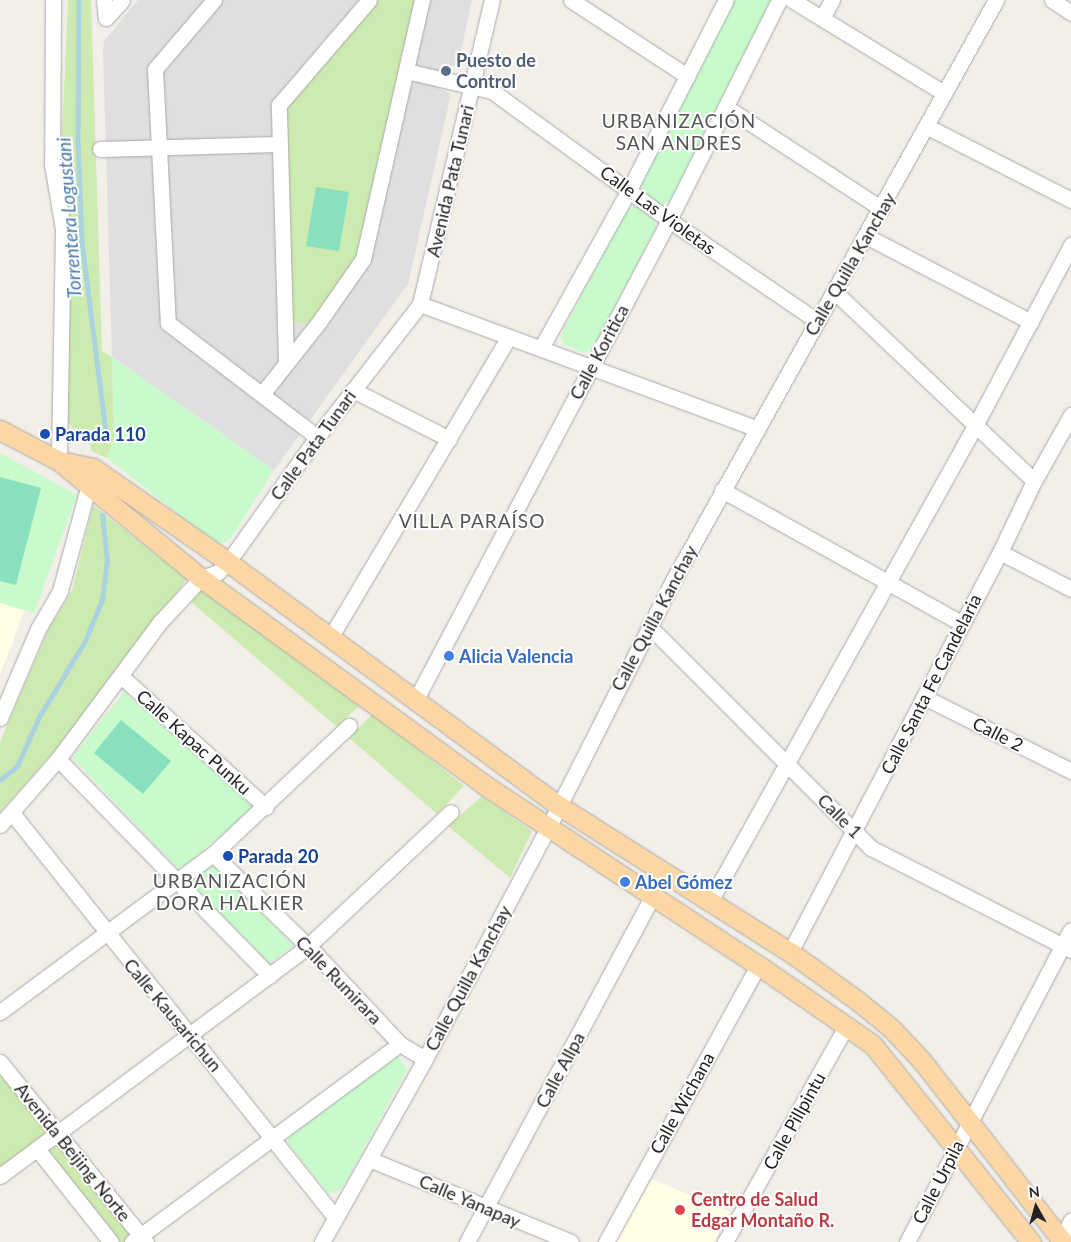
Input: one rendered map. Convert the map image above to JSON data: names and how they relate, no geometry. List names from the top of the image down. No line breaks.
{"streets":{"street":["Avenida Pata Tunari","Calle Las Violetas","Calle Quilla Kanchay","Calle Koritica","Calle Pata Tunari","Calle Santa Fe Candelaria","Calle 2","Calle Kapac Punku","Calle 1","Calle Rumirara","Calle Kausarichun","Calle Allpa","Calle Wichana","Calle Pillpintu","Avenida Beijing Norte","Calle Urpila","Calle Yanapay"]},"crossings":[["Avenida Pata Tunari","Calle Las Violetas"],["Avenida Pata Tunari","Calle Pata Tunari"],["Calle Las Violetas","Calle Quilla Kanchay"],["Calle Las Violetas","Calle Koritica"],["Calle Quilla Kanchay","Calle 1"],["Calle Quilla Kanchay","Calle Rumirara"],["Calle Quilla Kanchay","Calle Kausarichun"],["Calle Quilla Kanchay","Calle Yanapay"],["Calle Pata Tunari","Calle Kapac Punku"],["Calle Pata Tunari","Calle Kausarichun"],["Calle Santa Fe Candelaria","Calle 2"],["Calle Santa Fe Candelaria","Calle 1"],["Calle 1","Calle Urpila"],["Calle Allpa","Calle Yanapay"]],"districts":["URBANIZACIÓN SAN ANDRES","VILLA PARAÍSO","URBANIZACIÓN DORA HALKIER"],"water":["Torrentera Logustani"],"places":["Puesto de Control","Parada 110","Alicia Valencia","Parada 20","Abel Gómez","Centro de Salud Edgar Montaño R."],"north":"top"}
